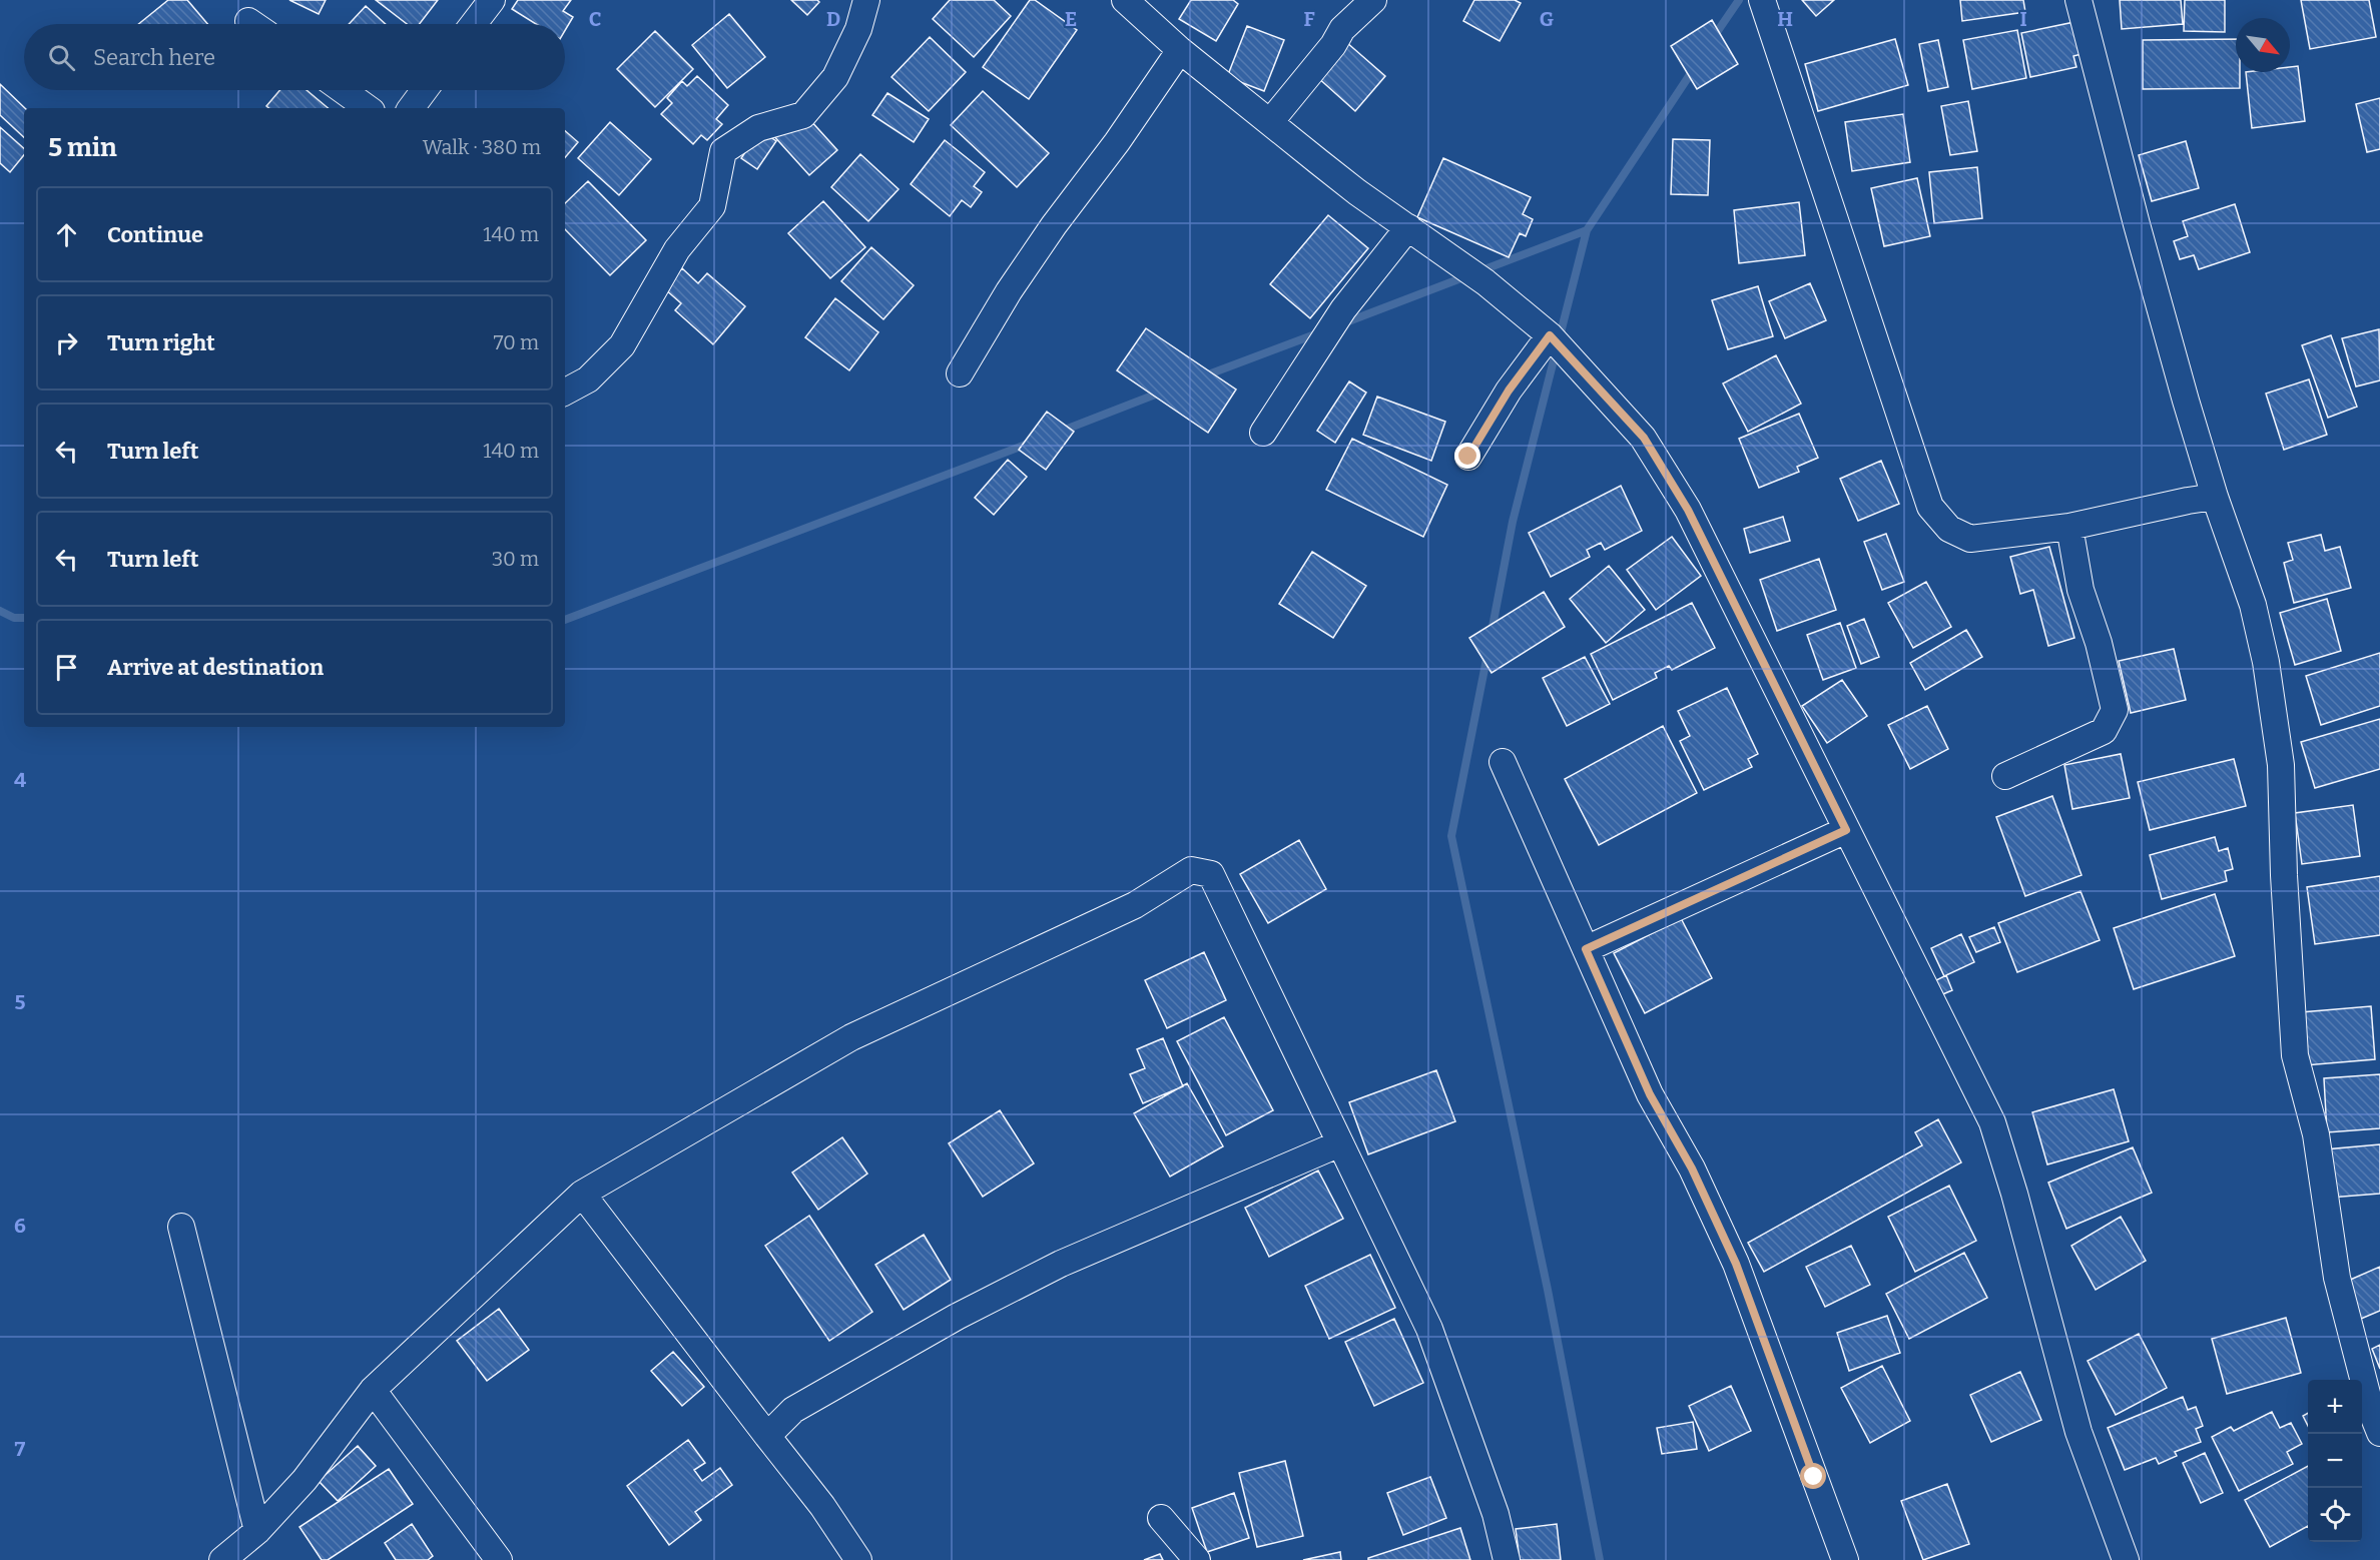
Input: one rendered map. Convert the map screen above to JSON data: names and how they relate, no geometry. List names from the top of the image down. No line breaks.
{"north":"bottom right","page":{"search":"Search here","heading":["5 min","Walk · 380 m"],"list":[["Continue","140 m"],["Turn right","70 m"],["Turn left","140 m"],["Turn left","30 m"],"Arrive at destination"],"map_buttons":["+","−"]},"grid":{"columns":["C","D","E","F","G","H","I"],"rows":["4","5","6","7"]}}
